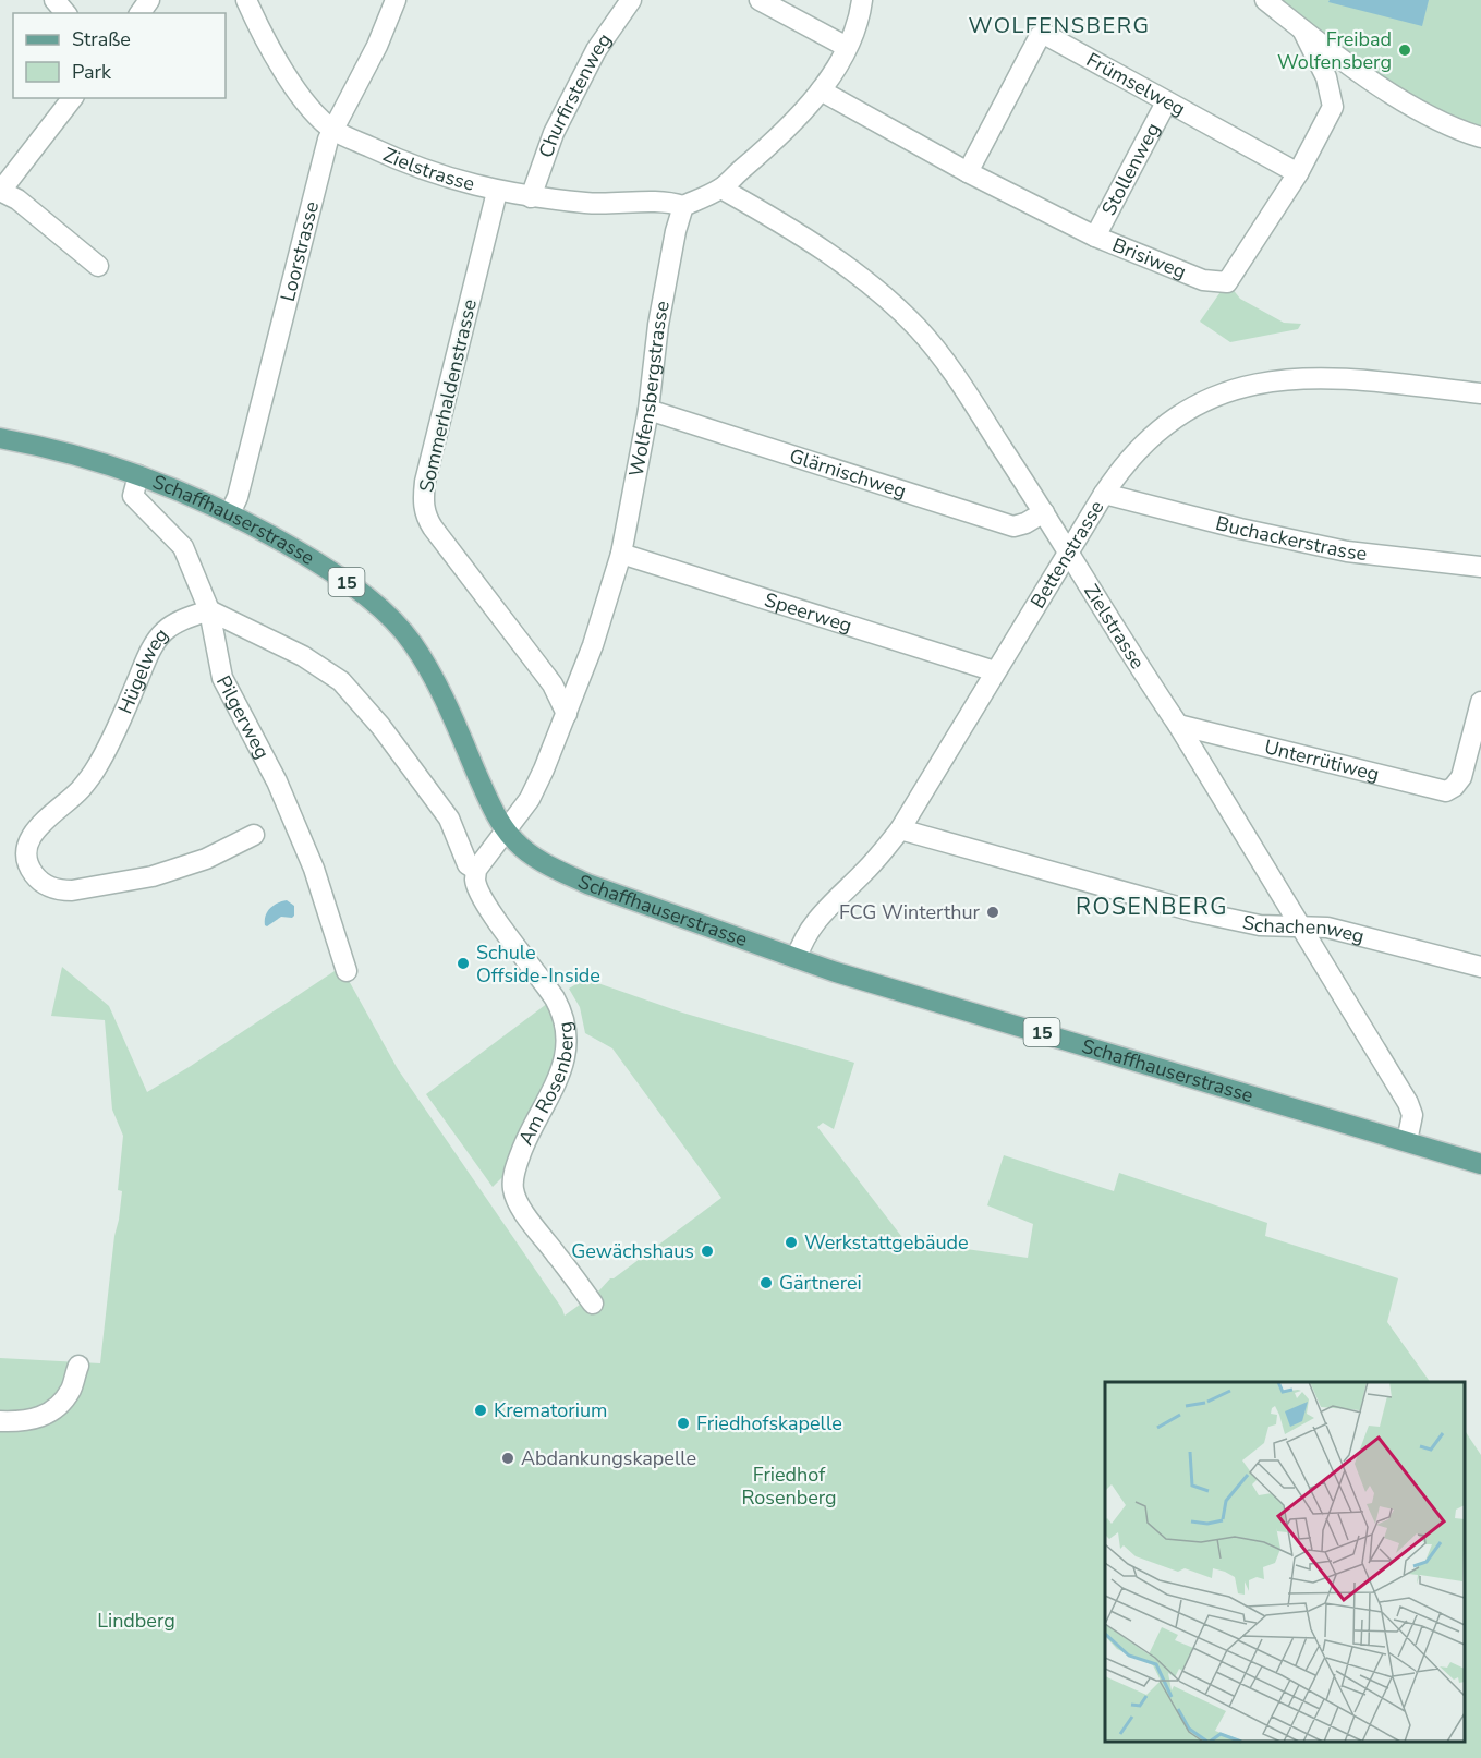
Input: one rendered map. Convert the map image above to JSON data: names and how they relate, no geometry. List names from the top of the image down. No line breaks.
{"streets":{"main road":["Schaffhauserstrasse","15"],"street":["Frümselweg","Churfirstenweg","Zielstrasse","Stollenweg","Loorstrasse","Brisiweg","Wolfensbergstrasse","Sommerhaldenstrasse","Glärnischweg","Buchackerstrasse","Bettenstrasse","Speerweg","Hügelweg","Pilgerweg","Unterrütiweg","Schachenweg","Am Rosenberg"]},"crossings":[["Frümselweg","Stollenweg"],["Frümselweg","Brisiweg"],["Churfirstenweg","Zielstrasse"],["Zielstrasse","Loorstrasse"],["Zielstrasse","Wolfensbergstrasse"],["Zielstrasse","Sommerhaldenstrasse"],["Zielstrasse","Glärnischweg"],["Zielstrasse","Schaffhauserstrasse"],["Zielstrasse","Bettenstrasse"],["Zielstrasse","Unterrütiweg"],["Zielstrasse","Schachenweg"],["Stollenweg","Brisiweg"],["Loorstrasse","Schaffhauserstrasse"],["Wolfensbergstrasse","Sommerhaldenstrasse"],["Wolfensbergstrasse","Glärnischweg"],["Wolfensbergstrasse","Schaffhauserstrasse"],["Wolfensbergstrasse","Speerweg"],["Schaffhauserstrasse","Bettenstrasse"],["Schaffhauserstrasse","Pilgerweg"],["Buchackerstrasse","Bettenstrasse"],["Bettenstrasse","Speerweg"],["Bettenstrasse","Schachenweg"],["Hügelweg","Pilgerweg"]],"districts":["WOLFENSBERG","ROSENBERG"],"parks":["Friedhof Rosenberg","Lindberg"],"places":["Freibad Wolfensberg","FCG Winterthur","Schule Offside-Inside","Werkstattgebäude","Gewächshaus","Gärtnerei","Krematorium","Friedhofskapelle","Abdankungskapelle"],"legend":["Straße","Park"]}
